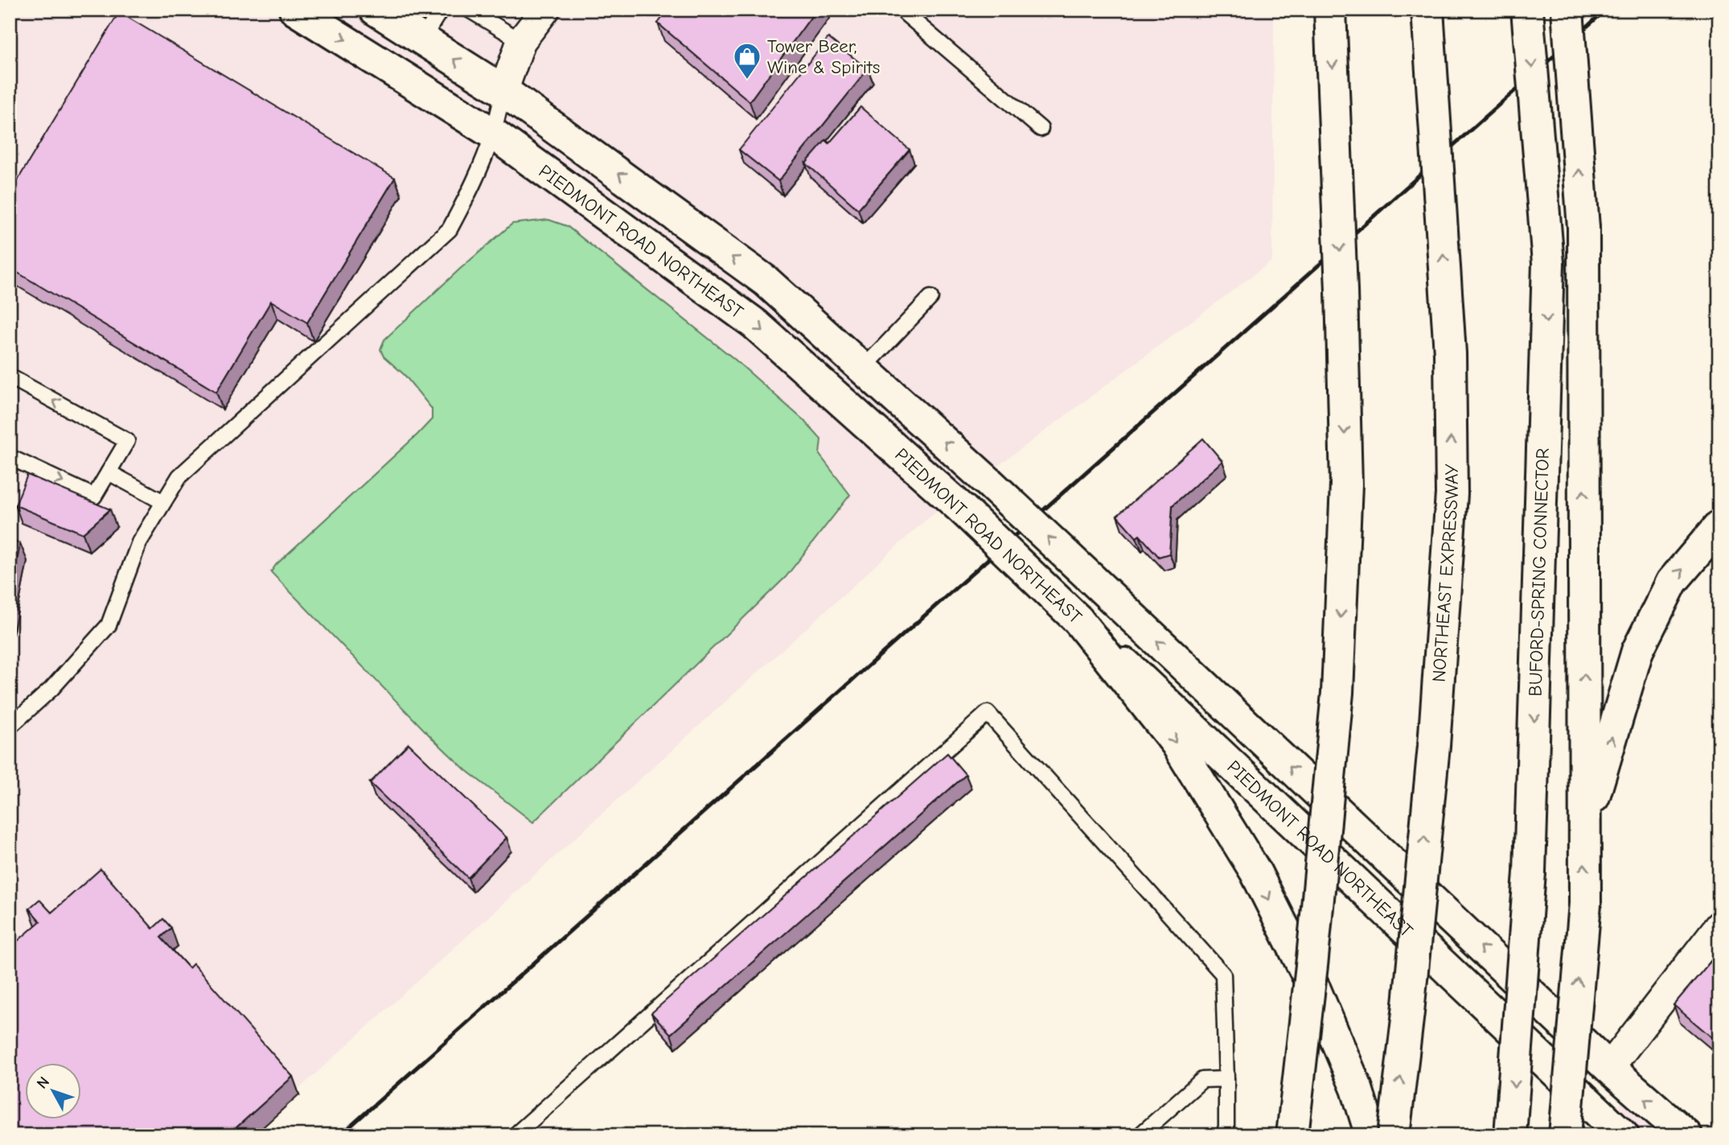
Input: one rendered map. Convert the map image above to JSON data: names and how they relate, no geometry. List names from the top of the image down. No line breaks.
{"streets":{"main road":["PIEDMONT ROAD NORTHEAST","BUFORD-SPRING CONNECTOR","NORTHEAST EXPRESSWAY"]},"places":{"shop":["Tower Beer, Wine & Spirits"]},"north":"top left"}
